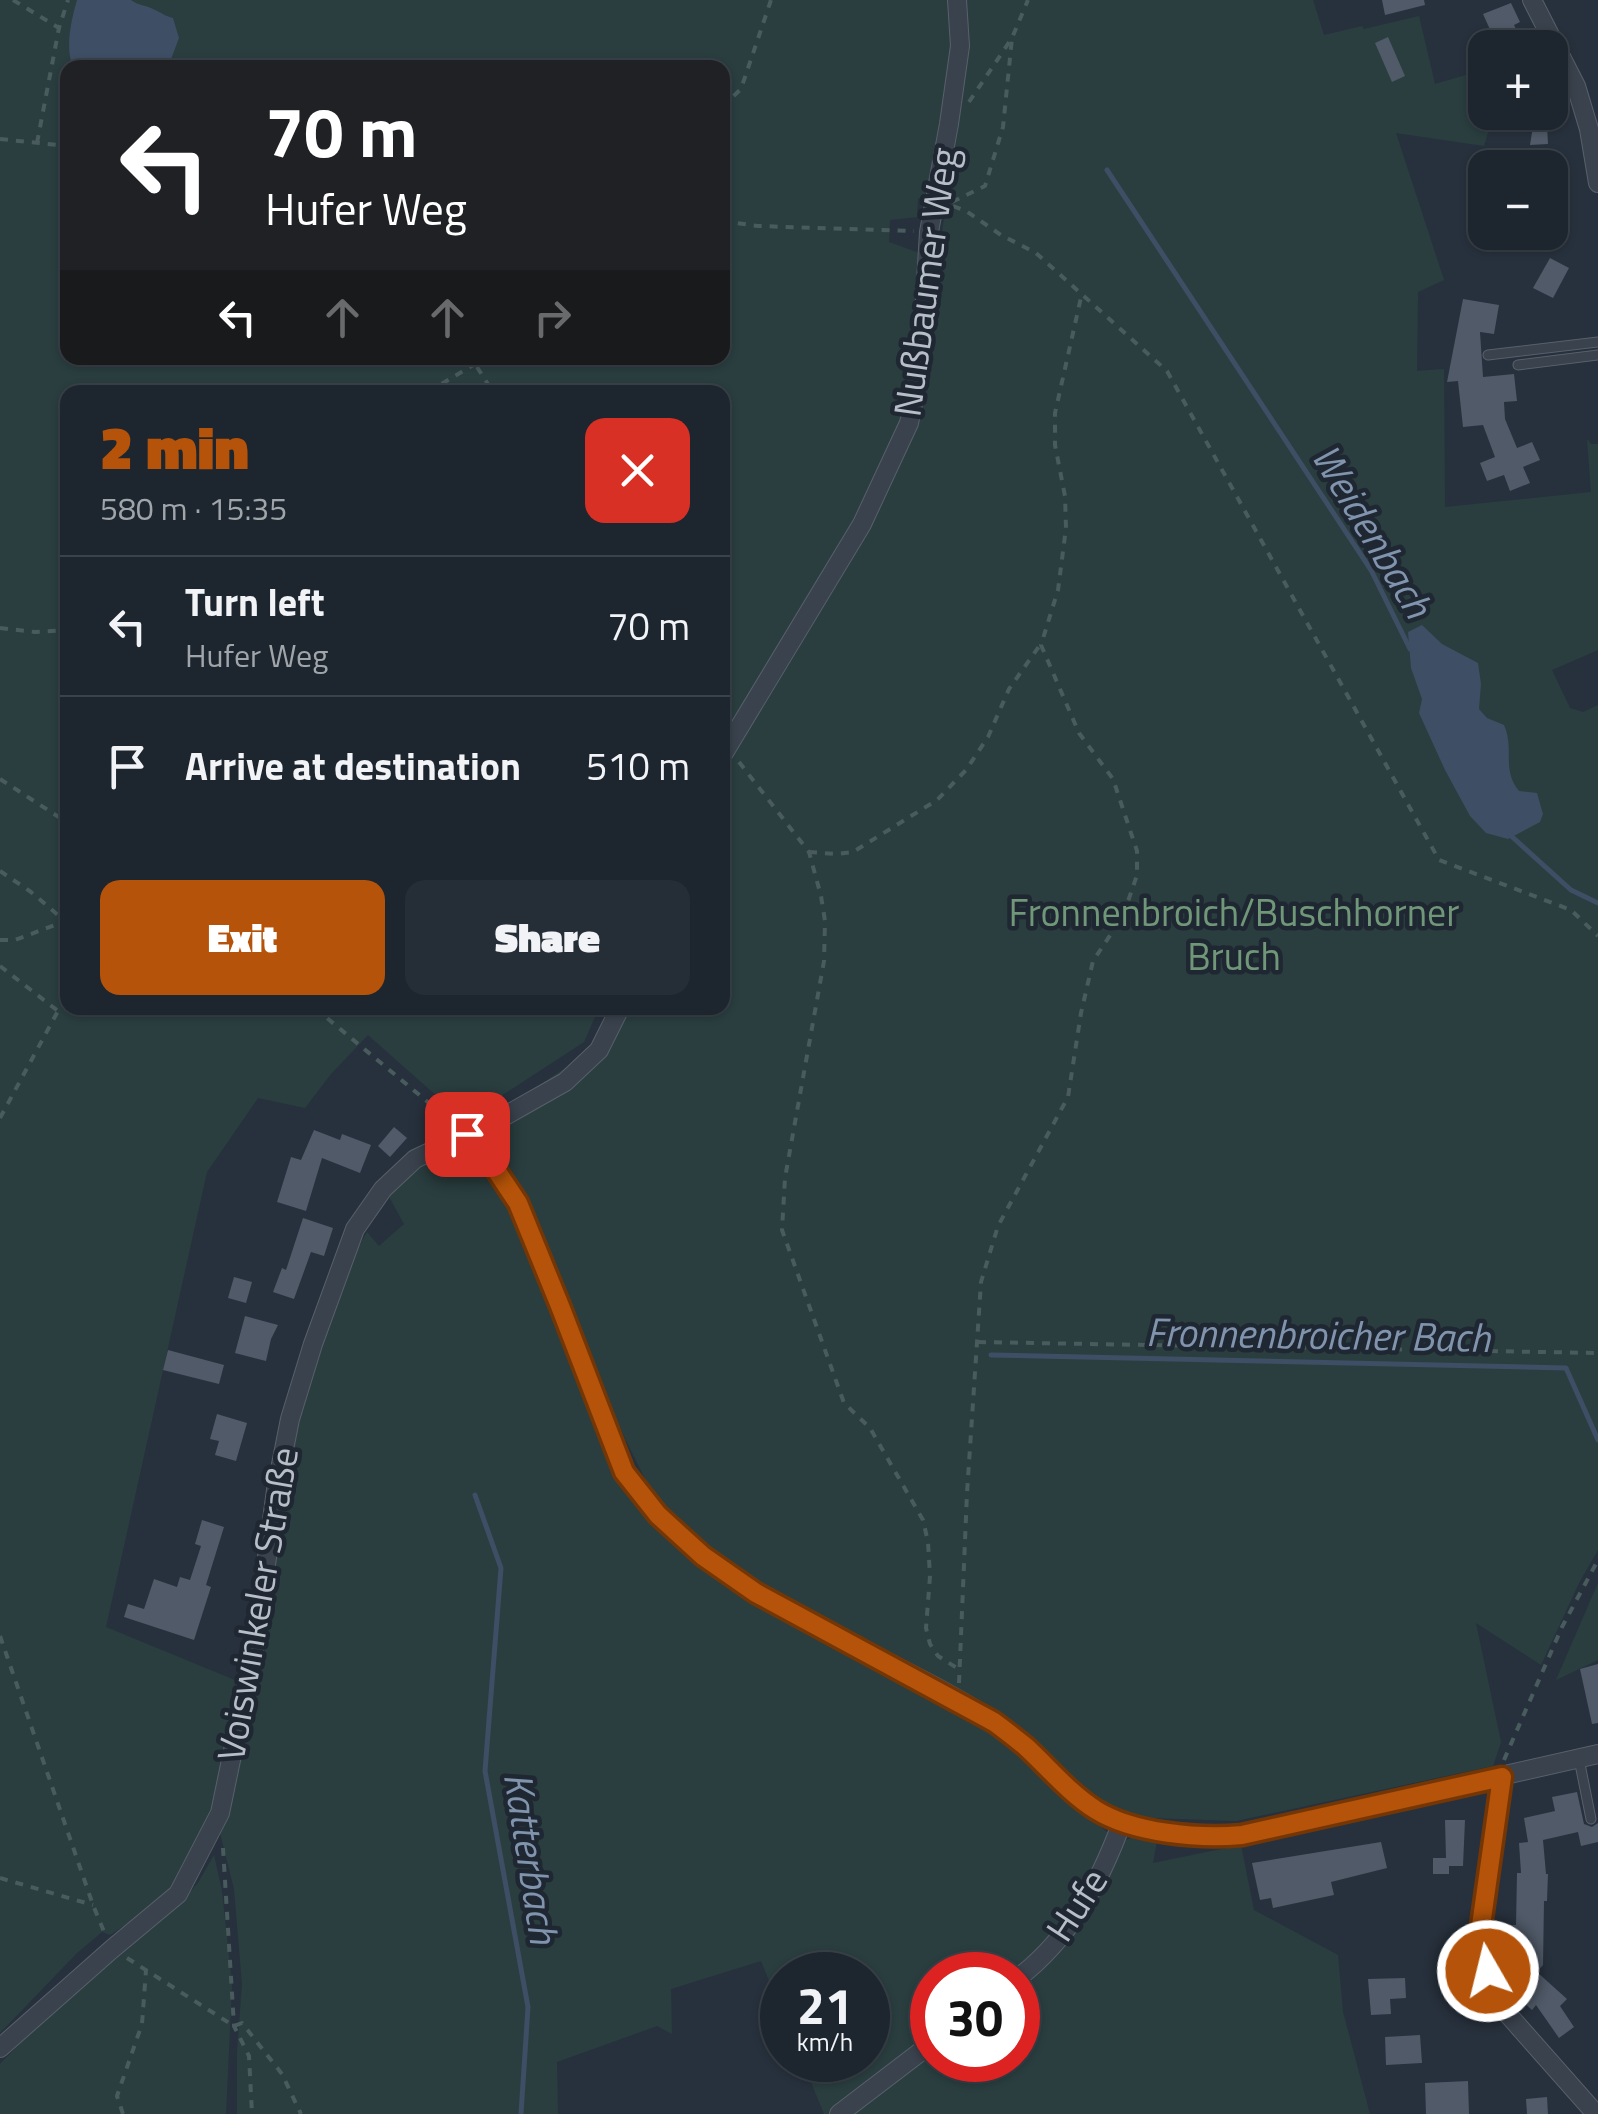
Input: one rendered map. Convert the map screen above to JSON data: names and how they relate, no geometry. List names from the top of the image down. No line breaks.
{"streets":{"street":["Nußbaumer Weg","Voiswinkeler Straße","Hufe"]},"water":["Weidenbach","Fronnenbroicher Bach","Katterbach"],"parks":["Fronnenbroich/Buschhorner Bruch"],"page":{"map_buttons":["+","−"],"turn":["70 m","Hufer Weg"],"heading":["2 min","580 m · 15:35"],"list":[{"name":"Turn left","note":"Hufer Weg","value":"70 m"},{"name":"Arrive at destination","value":"510 m"}],"buttons":["Exit","Share"],"speed":"21 km/h","limit":"30"}}
